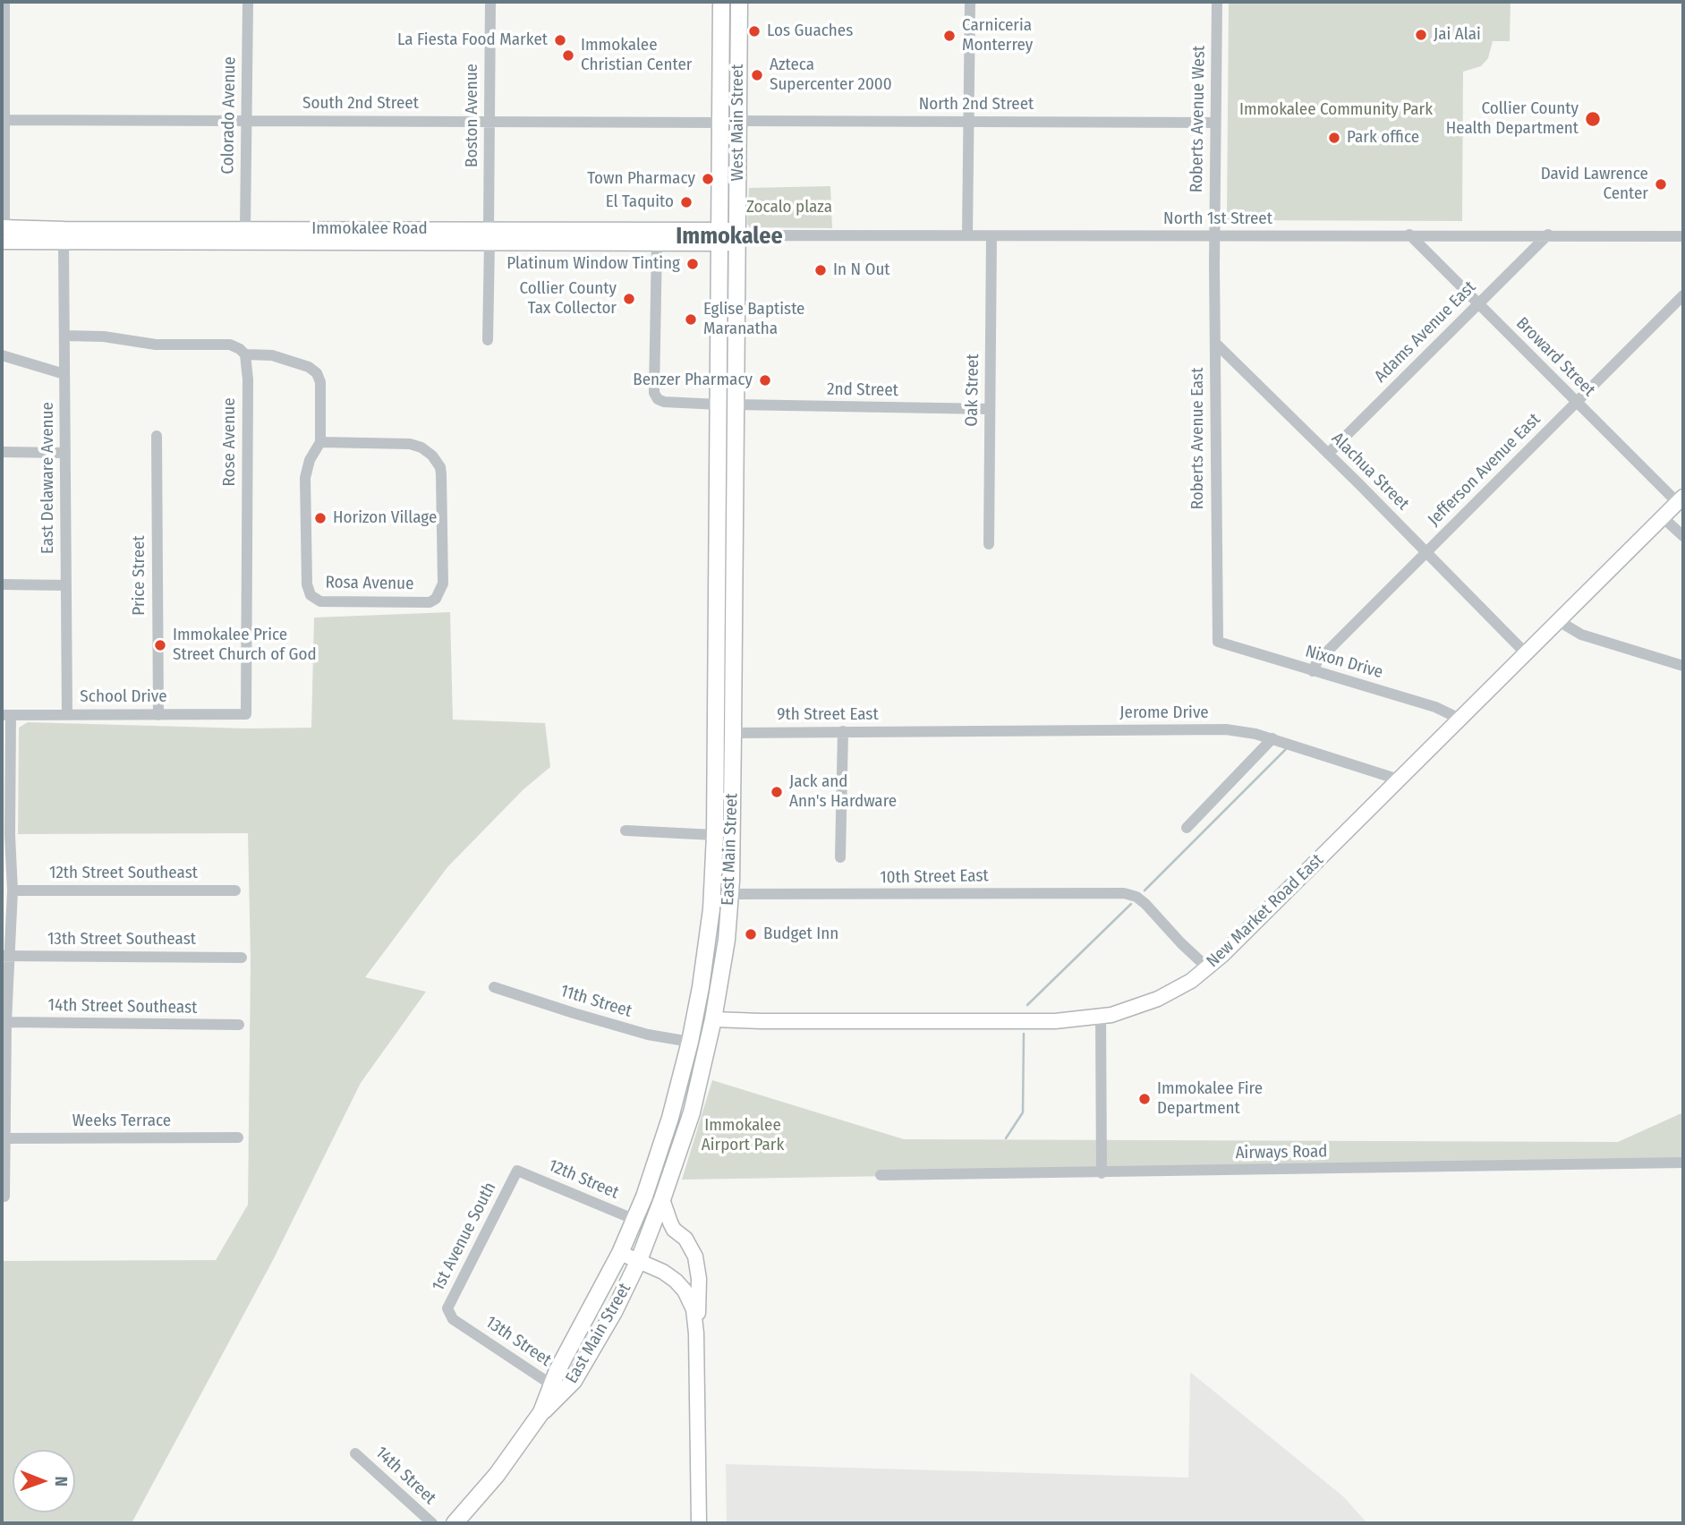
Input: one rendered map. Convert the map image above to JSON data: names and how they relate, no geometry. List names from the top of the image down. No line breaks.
{"streets":{"highway":["West Main Street","East Main Street"],"main road":["Immokalee Road","New Market Road East"],"street":["South 2nd Street","North 2nd Street","Colorado Avenue","Boston Avenue","Roberts Avenue West","North 1st Street","Adams Avenue East","Broward Street","2nd Street","Oak Street","Roberts Avenue East","Rose Avenue","Jefferson Avenue East","Alachua Street","East Delaware Avenue","Price Street","Rosa Avenue","Nixon Drive","School Drive","Jerome Drive","9th Street East","12th Street Southeast","10th Street East","13th Street Southeast","11th Street","14th Street Southeast","Weeks Terrace","Airways Road","12th Street","1st Avenue South","13th Street","14th Street"]},"crossings":[["South 2nd Street","Colorado Avenue"],["South 2nd Street","Boston Avenue"],["South 2nd Street","West Main Street"],["North 2nd Street","Roberts Avenue West"],["North 2nd Street","West Main Street"],["Colorado Avenue","Immokalee Road"],["Boston Avenue","Immokalee Road"],["Roberts Avenue West","North 1st Street"],["Roberts Avenue West","Roberts Avenue East"],["West Main Street","North 1st Street"],["West Main Street","Immokalee Road"],["West Main Street","East Main Street"],["North 1st Street","Immokalee Road"],["North 1st Street","Adams Avenue East"],["North 1st Street","Broward Street"],["North 1st Street","Oak Street"],["North 1st Street","Roberts Avenue East"],["North 1st Street","East Main Street"],["Immokalee Road","East Delaware Avenue"],["Immokalee Road","East Main Street"],["Adams Avenue East","Broward Street"],["Adams Avenue East","Alachua Street"],["Broward Street","Jefferson Avenue East"],["Broward Street","New Market Road East"],["2nd Street","Oak Street"],["2nd Street","East Main Street"],["Roberts Avenue East","Alachua Street"],["Roberts Avenue East","Nixon Drive"],["Rose Avenue","Rosa Avenue"],["Rose Avenue","School Drive"],["Jefferson Avenue East","Alachua Street"],["Jefferson Avenue East","Nixon Drive"],["Alachua Street","New Market Road East"],["East Delaware Avenue","School Drive"],["Price Street","School Drive"],["Nixon Drive","New Market Road East"],["Jerome Drive","9th Street East"],["Jerome Drive","New Market Road East"],["9th Street East","East Main Street"],["East Main Street","10th Street East"],["East Main Street","New Market Road East"],["East Main Street","11th Street"],["East Main Street","12th Street"],["East Main Street","13th Street"],["10th Street East","New Market Road East"],["12th Street","1st Avenue South"],["1st Avenue South","13th Street"]],"districts":["Immokalee"],"parks":["Immokalee Community Park","Zocalo plaza","Immokalee Airport Park"],"places":["Los Guaches","Jai Alai","Carniceria Monterrey","La Fiesta Food Market","Immokalee Christian Center","Azteca Supercenter 2000","Collier County Health Department","Park office","Town Pharmacy","David Lawrence Center","El Taquito","Platinum Window Tinting","In N Out","Collier County Tax Collector","Eglise Baptiste Maranatha","Benzer Pharmacy","Horizon Village","Immokalee Price Street Church of God","Jack and Ann's Hardware","Budget Inn","Immokalee Fire Department"],"north":"right"}
